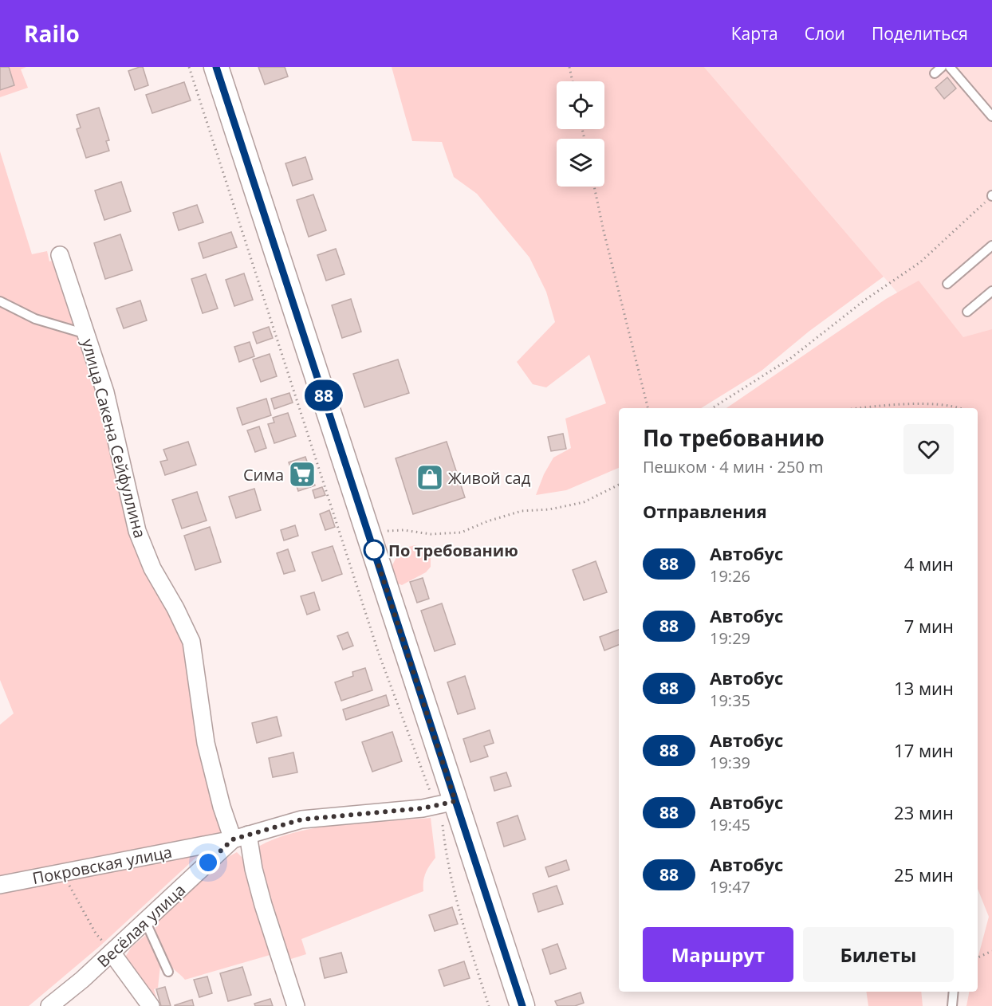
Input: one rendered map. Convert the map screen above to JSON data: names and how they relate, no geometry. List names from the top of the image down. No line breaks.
{"streets":{"street":["улица Сакена Сейфуллина","Покровская улица","Весёлая улица"]},"crossings":[["улица Сакена Сейфуллина","Покровская улица"],["улица Сакена Сейфуллина","Весёлая улица"],["Покровская улица","Весёлая улица"]],"places":{"supermarket":["Сима"],"shop":["Живой сад"],"other":["По требованию"]},"lines":["bus line 88"],"page":{"header":"Railo","nav":["Карта","Слои","Поделиться"],"on_map":"88","heading":[["По требованию","Пешком · 4 мин · 250 m"],"Отправления"],"list":[{"mark":"88","name":"Автобус","note":"19:26","value":"4 мин"},{"mark":"88","name":"Автобус","note":"19:29","value":"7 мин"},{"mark":"88","name":"Автобус","note":"19:35","value":"13 мин"},{"mark":"88","name":"Автобус","note":"19:39","value":"17 мин"},{"mark":"88","name":"Автобус","note":"19:45","value":"23 мин"},{"mark":"88","name":"Автобус","note":"19:47","value":"25 мин"}],"buttons":["Маршрут","Билеты"]}}
